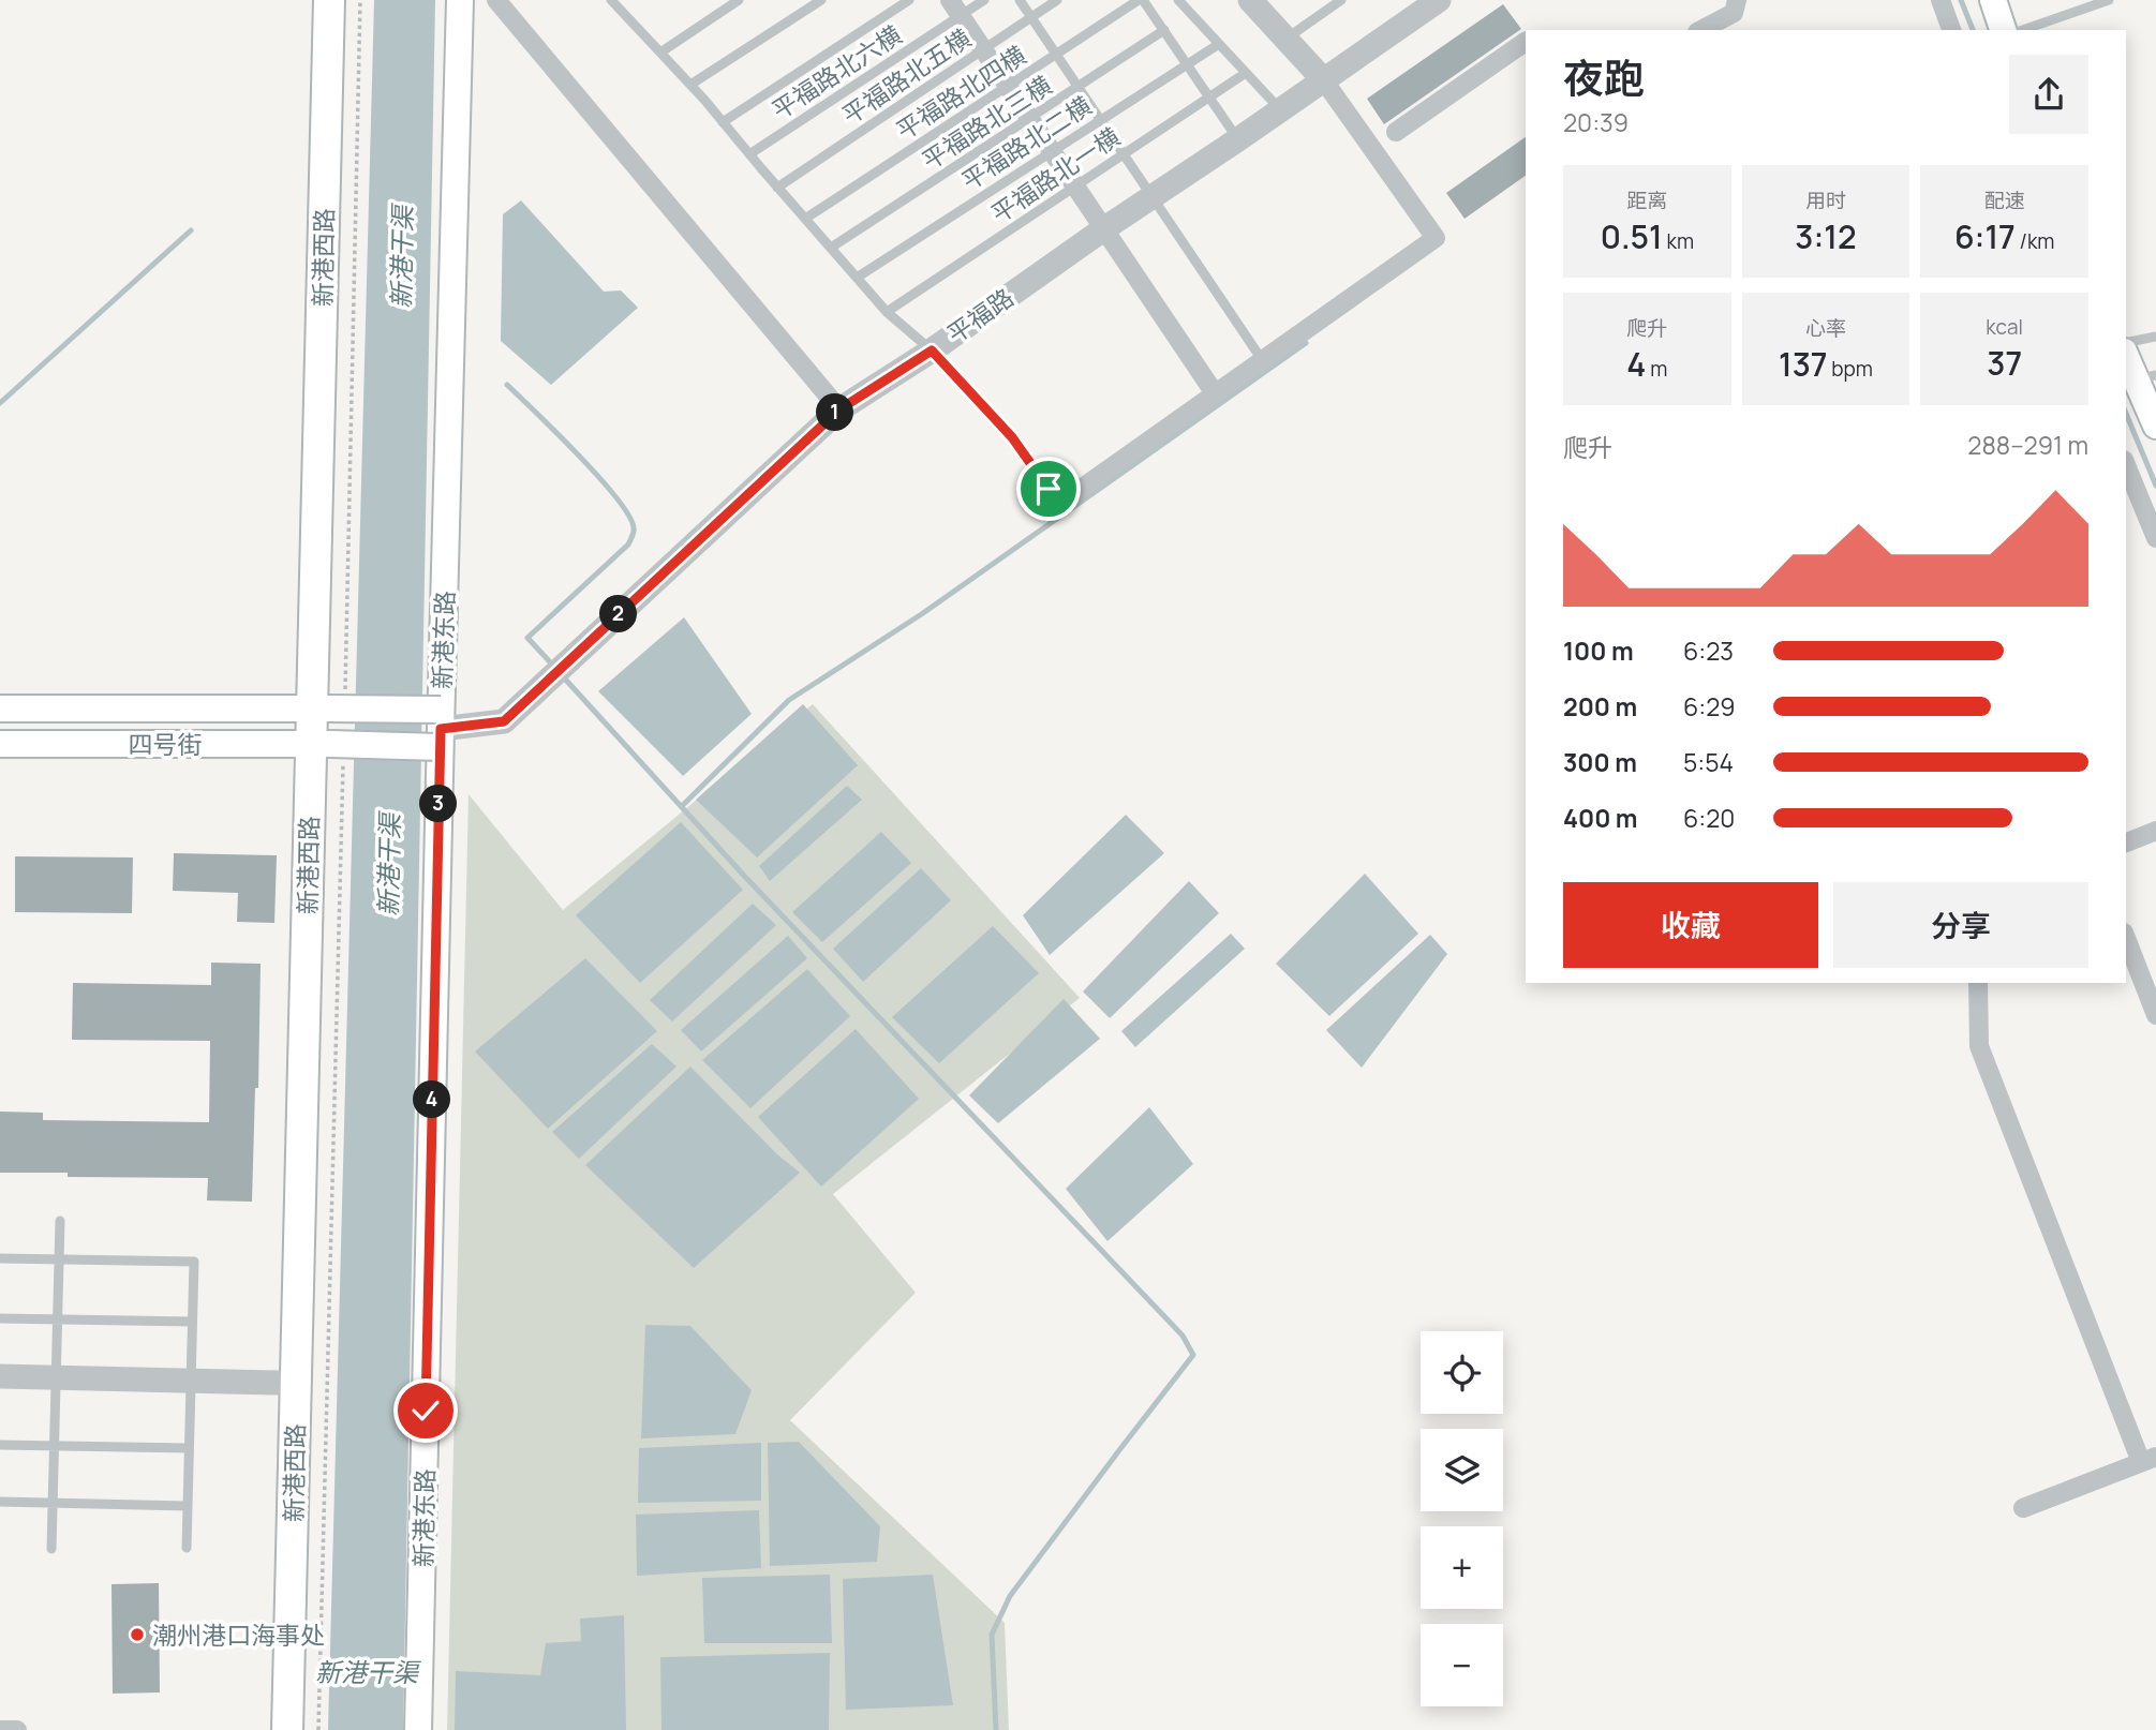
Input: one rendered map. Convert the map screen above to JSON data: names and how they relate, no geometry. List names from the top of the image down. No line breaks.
{"streets":{"main road":["新港西路","新港东路","四号街"],"street":["平福路"],"lane":["平福路北六横","平福路北五横","平福路北四横","平福路北三横","平福路北二横","平福路北一横"]},"crossings":[["平福路","新港东路"],["平福路","四号街"],["新港东路","四号街"]],"water":["新港干渠"],"places":["潮州港口海事处"],"page":{"heading":["夜跑","20:39"],"stats":[["距离","0.51 km"],["用时","3:12"],["配速","6:17 /km"],["爬升","4 m"],["心率","137 bpm"],["kcal","37"]],"pins":["1","2","3","4"],"chart":["爬升","288–291 m"],"list":[{"name":"100 m","note":"6:23"},{"name":"200 m","note":"6:29"},{"name":"300 m","note":"5:54"},{"name":"400 m","note":"6:20"}],"buttons":["收藏","分享"],"map_buttons":["+","−"]}}
